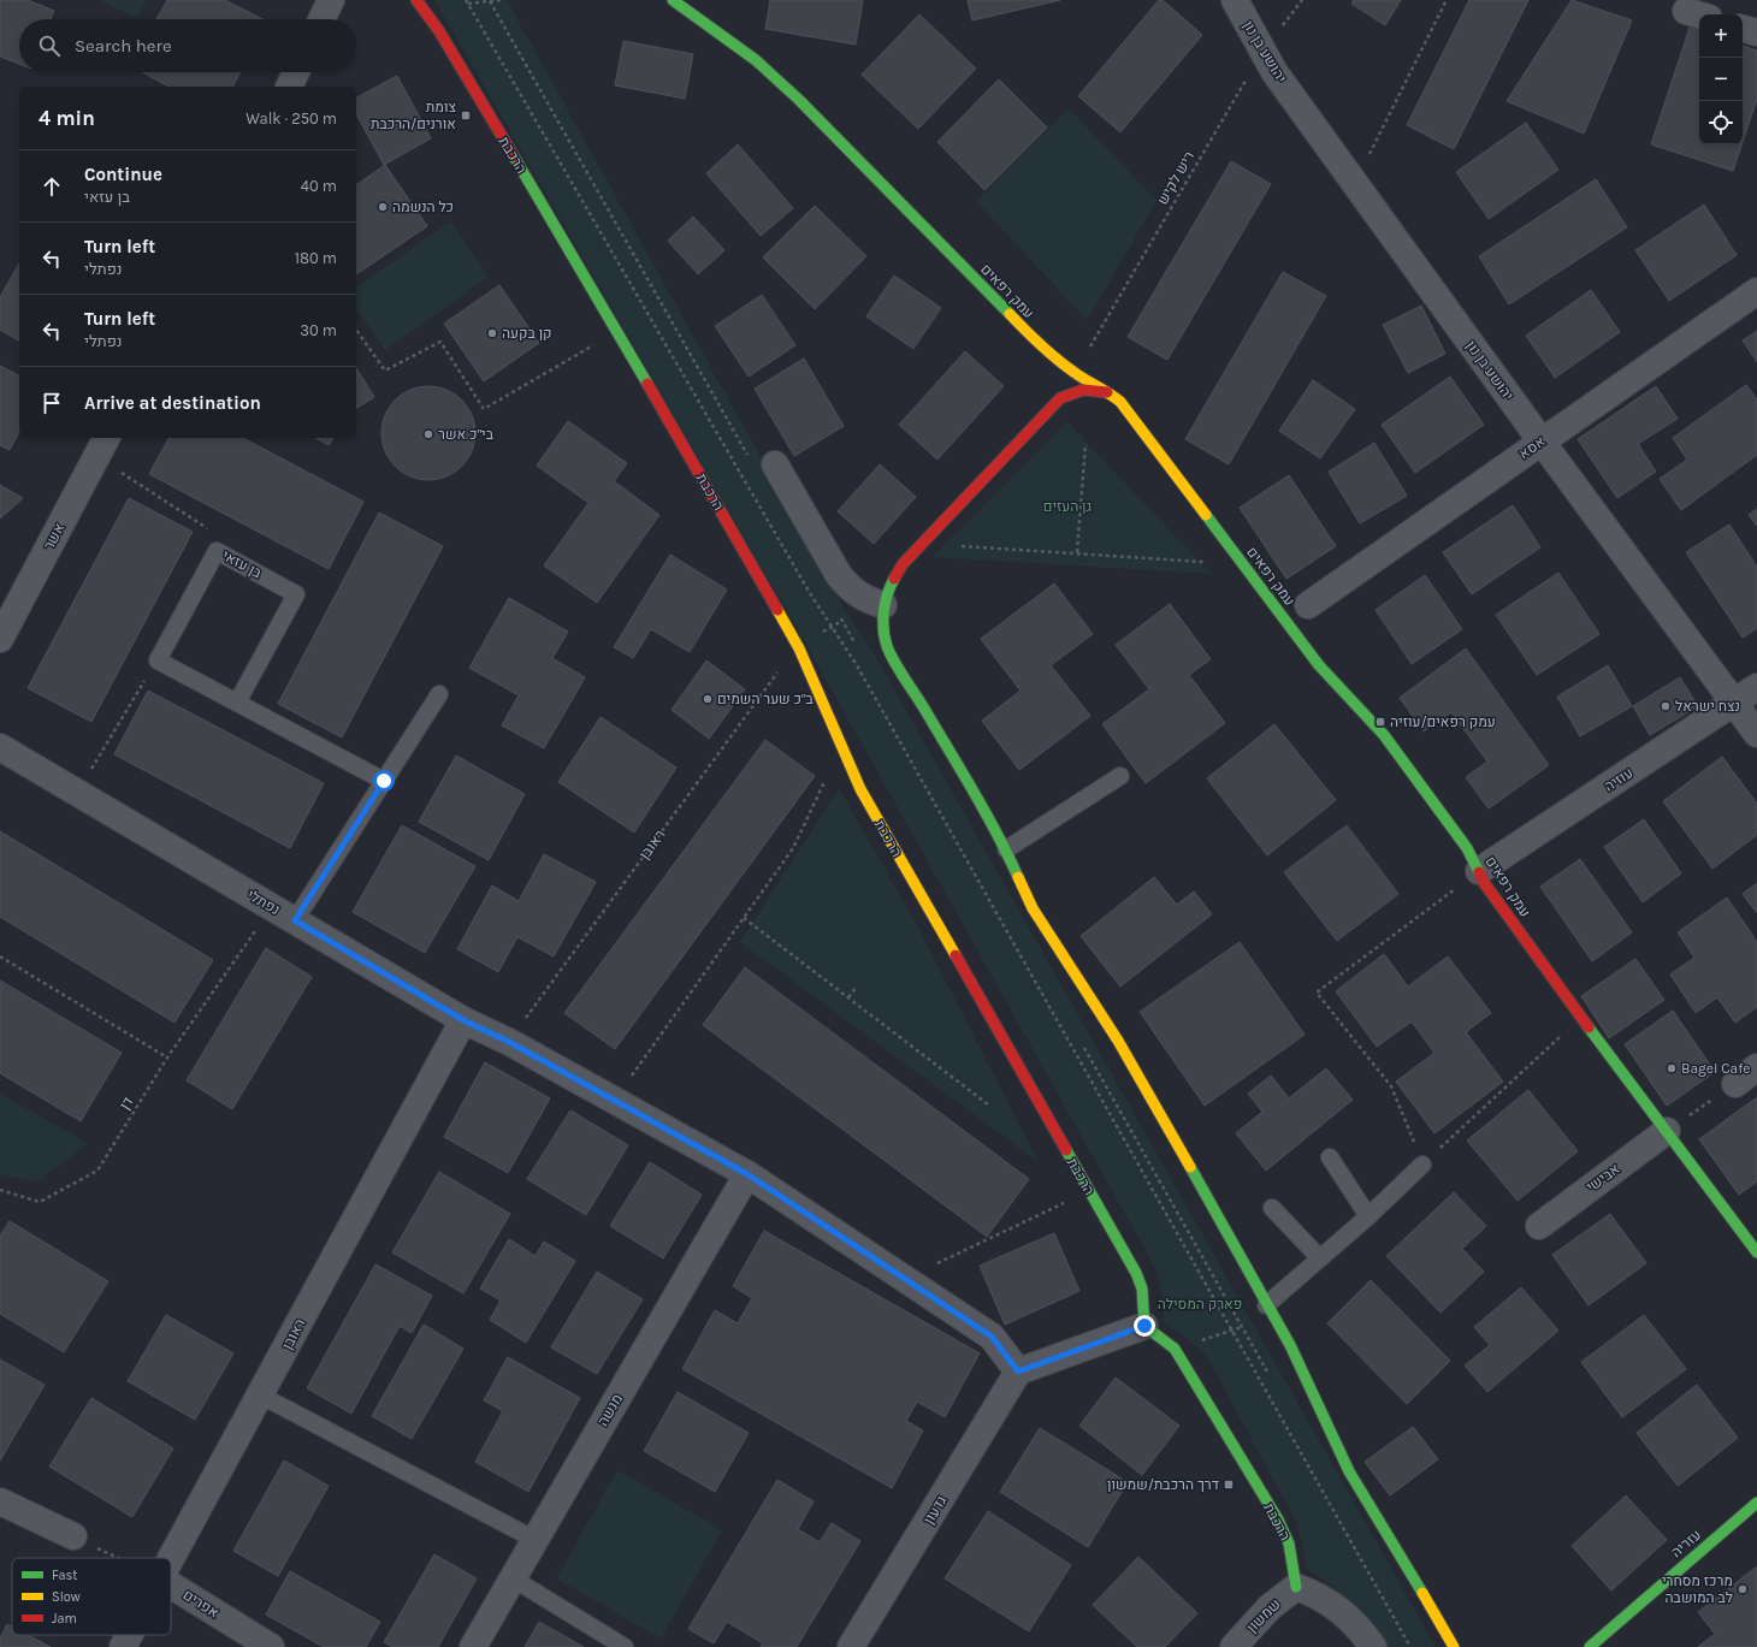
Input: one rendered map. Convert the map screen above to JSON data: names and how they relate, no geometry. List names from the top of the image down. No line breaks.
{"streets":{"street":["יהושע בן נון","הרכבת","עמק רפאים","אסא","אשר","עוזיה","ראובן","נפתלי","אבישי","מנשה","גדעון","עזריה","אפרים","שמשון"],"lane":["בן עזאי"],"path":["ריש לקיש","דן"]},"crossings":[["יהושע בן נון","ריש לקיש"],["יהושע בן נון","אסא"],["יהושע בן נון","עוזיה"],["הרכבת","ראובן"],["הרכבת","שמשון"],["ריש לקיש","עמק רפאים"],["עמק רפאים","עוזיה"],["עמק רפאים","אבישי"],["ראובן","נפתלי"],["נפתלי","מנשה"],["נפתלי","גדעון"]],"parks":["גן העזים","פארק המסילה"],"places":{"transit":["צומת אורנים/הרכבת","עמק רפאים/עוזיה","דרך הרכבת/שמשון"],"other":["כל הנשמה","קן בקעה","בי\"כ אשר","ב\"כ שער השמים","נצח ישראל","Bagel Cafe","מרכז מסחרי לב המושבה"]},"legend":["Fast","Slow","Jam"],"page":{"map_buttons":["+","−"],"search":"Search here","heading":["4 min","Walk · 250 m"],"list":[["Continue","בן עזאי","40 m"],["Turn left","נפתלי","180 m"],["Turn left","נפתלי","30 m"],"Arrive at destination"]}}
